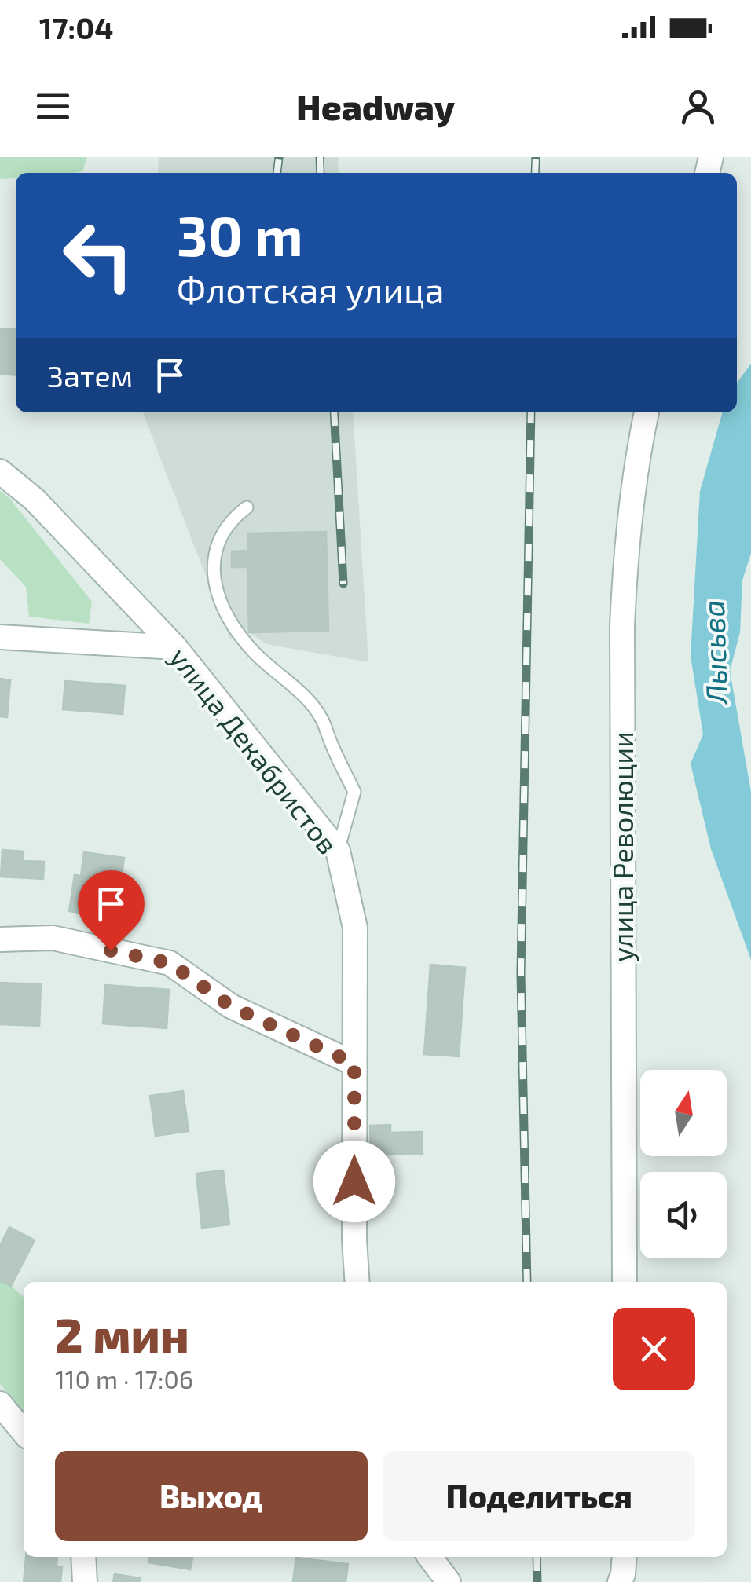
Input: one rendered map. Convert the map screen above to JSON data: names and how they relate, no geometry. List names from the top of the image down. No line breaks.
{"streets":{"street":["улица Декабристов","улица Революции"]},"water":["Лысьва"],"north":"top","page":{"status":"17:04","header":"Headway","turn":["30 m","Флотская улица"],"then":"Затем","heading":["2 мин","110 m · 17:06"],"buttons":["Выход","Поделиться"]}}
